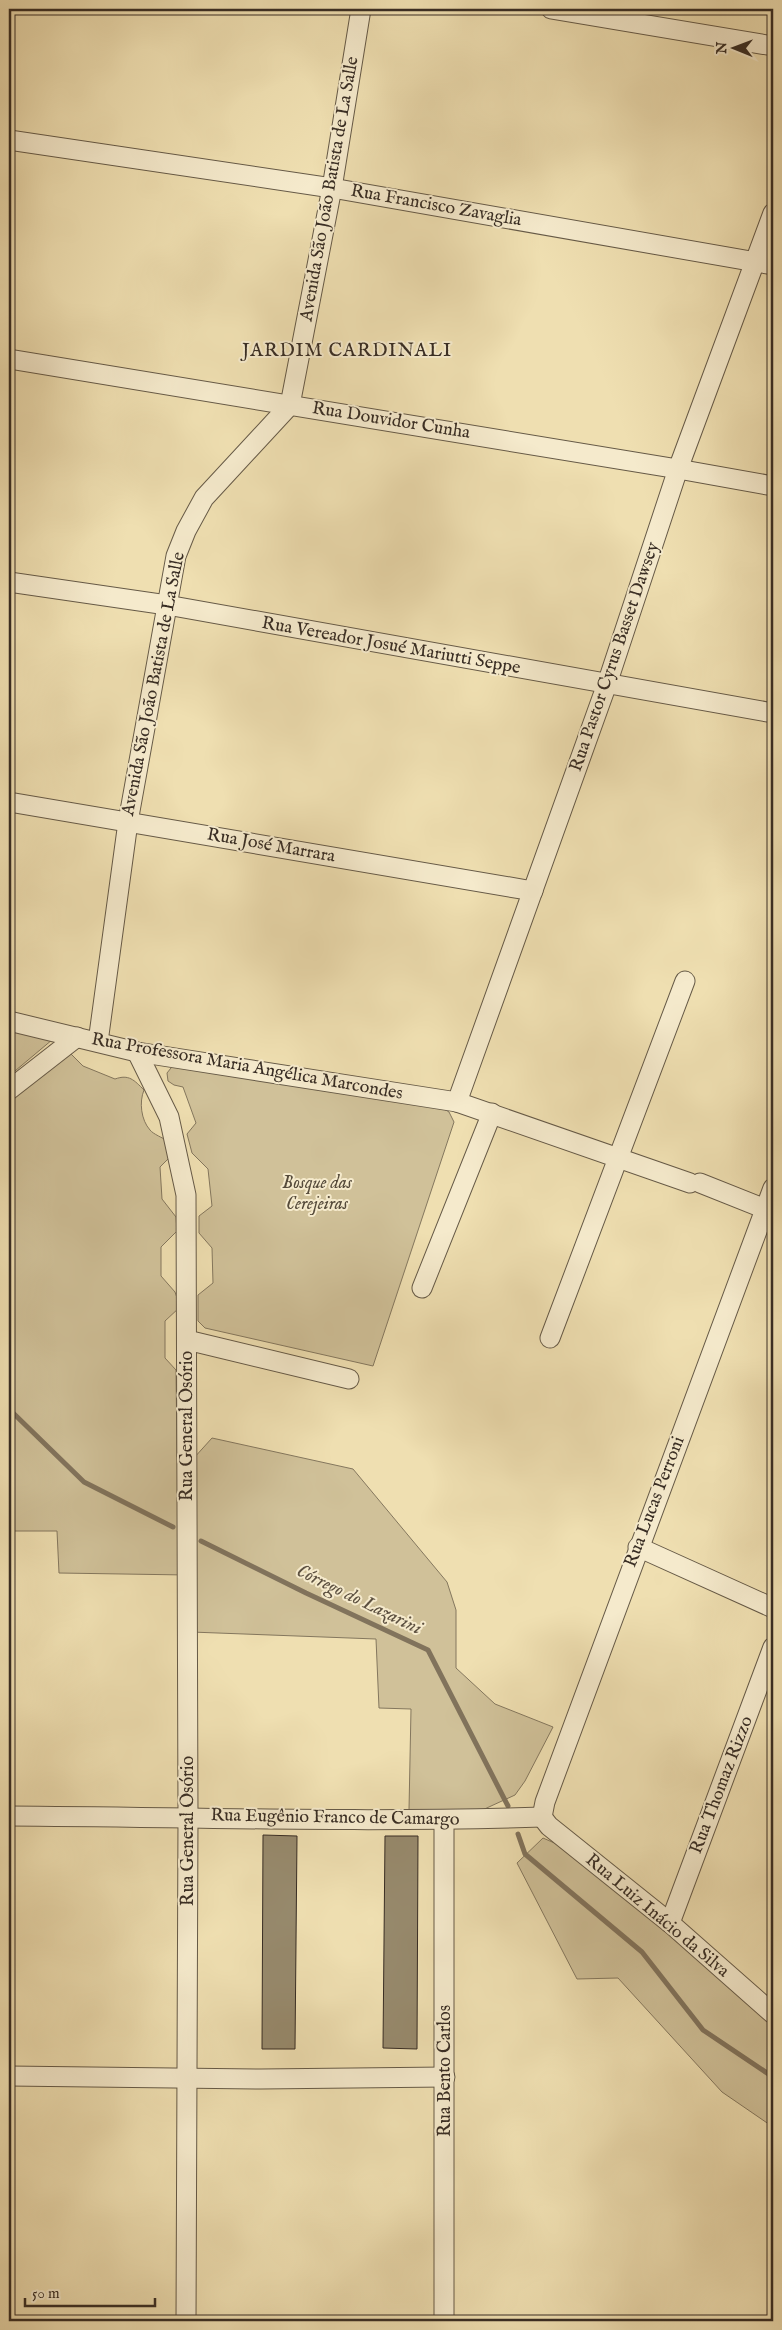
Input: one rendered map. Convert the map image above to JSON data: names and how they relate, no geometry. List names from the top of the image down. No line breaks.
{"streets":{"street":["Avenida São João Batista de La Salle","Rua Francisco Zavaglia","Rua Douvidor Cunha","Rua Vereador Josué Mariutti Seppe","Rua Pastor Cyrus Basset Dawsey","Rua José Marrara","Rua Professora Maria Angélica Marcondes","Rua General Osório","Rua Lucas Perroni","Rua Thomaz Rizzo","Rua Eugênio Franco de Camargo","Rua Luiz Inácio da Silva","Rua Bento Carlos"]},"crossings":[["Avenida São João Batista de La Salle","Rua Francisco Zavaglia"],["Avenida São João Batista de La Salle","Rua Douvidor Cunha"],["Avenida São João Batista de La Salle","Rua Vereador Josué Mariutti Seppe"],["Avenida São João Batista de La Salle","Rua José Marrara"],["Avenida São João Batista de La Salle","Rua Professora Maria Angélica Marcondes"],["Rua Francisco Zavaglia","Rua Pastor Cyrus Basset Dawsey"],["Rua Douvidor Cunha","Rua Pastor Cyrus Basset Dawsey"],["Rua Vereador Josué Mariutti Seppe","Rua Pastor Cyrus Basset Dawsey"],["Rua Pastor Cyrus Basset Dawsey","Rua José Marrara"],["Rua Pastor Cyrus Basset Dawsey","Rua Professora Maria Angélica Marcondes"],["Rua Professora Maria Angélica Marcondes","Rua General Osório"],["Rua Professora Maria Angélica Marcondes","Rua Lucas Perroni"],["Rua General Osório","Rua Eugênio Franco de Camargo"],["Rua Lucas Perroni","Rua Eugênio Franco de Camargo"],["Rua Lucas Perroni","Rua Luiz Inácio da Silva"],["Rua Thomaz Rizzo","Rua Luiz Inácio da Silva"],["Rua Eugênio Franco de Camargo","Rua Luiz Inácio da Silva"],["Rua Eugênio Franco de Camargo","Rua Bento Carlos"]],"districts":["JARDIM CARDINALI"],"water":["Córrego do Lazarini"],"parks":["Bosque das Cerejeiras"],"scale_bar":"50 m","north":"left"}
